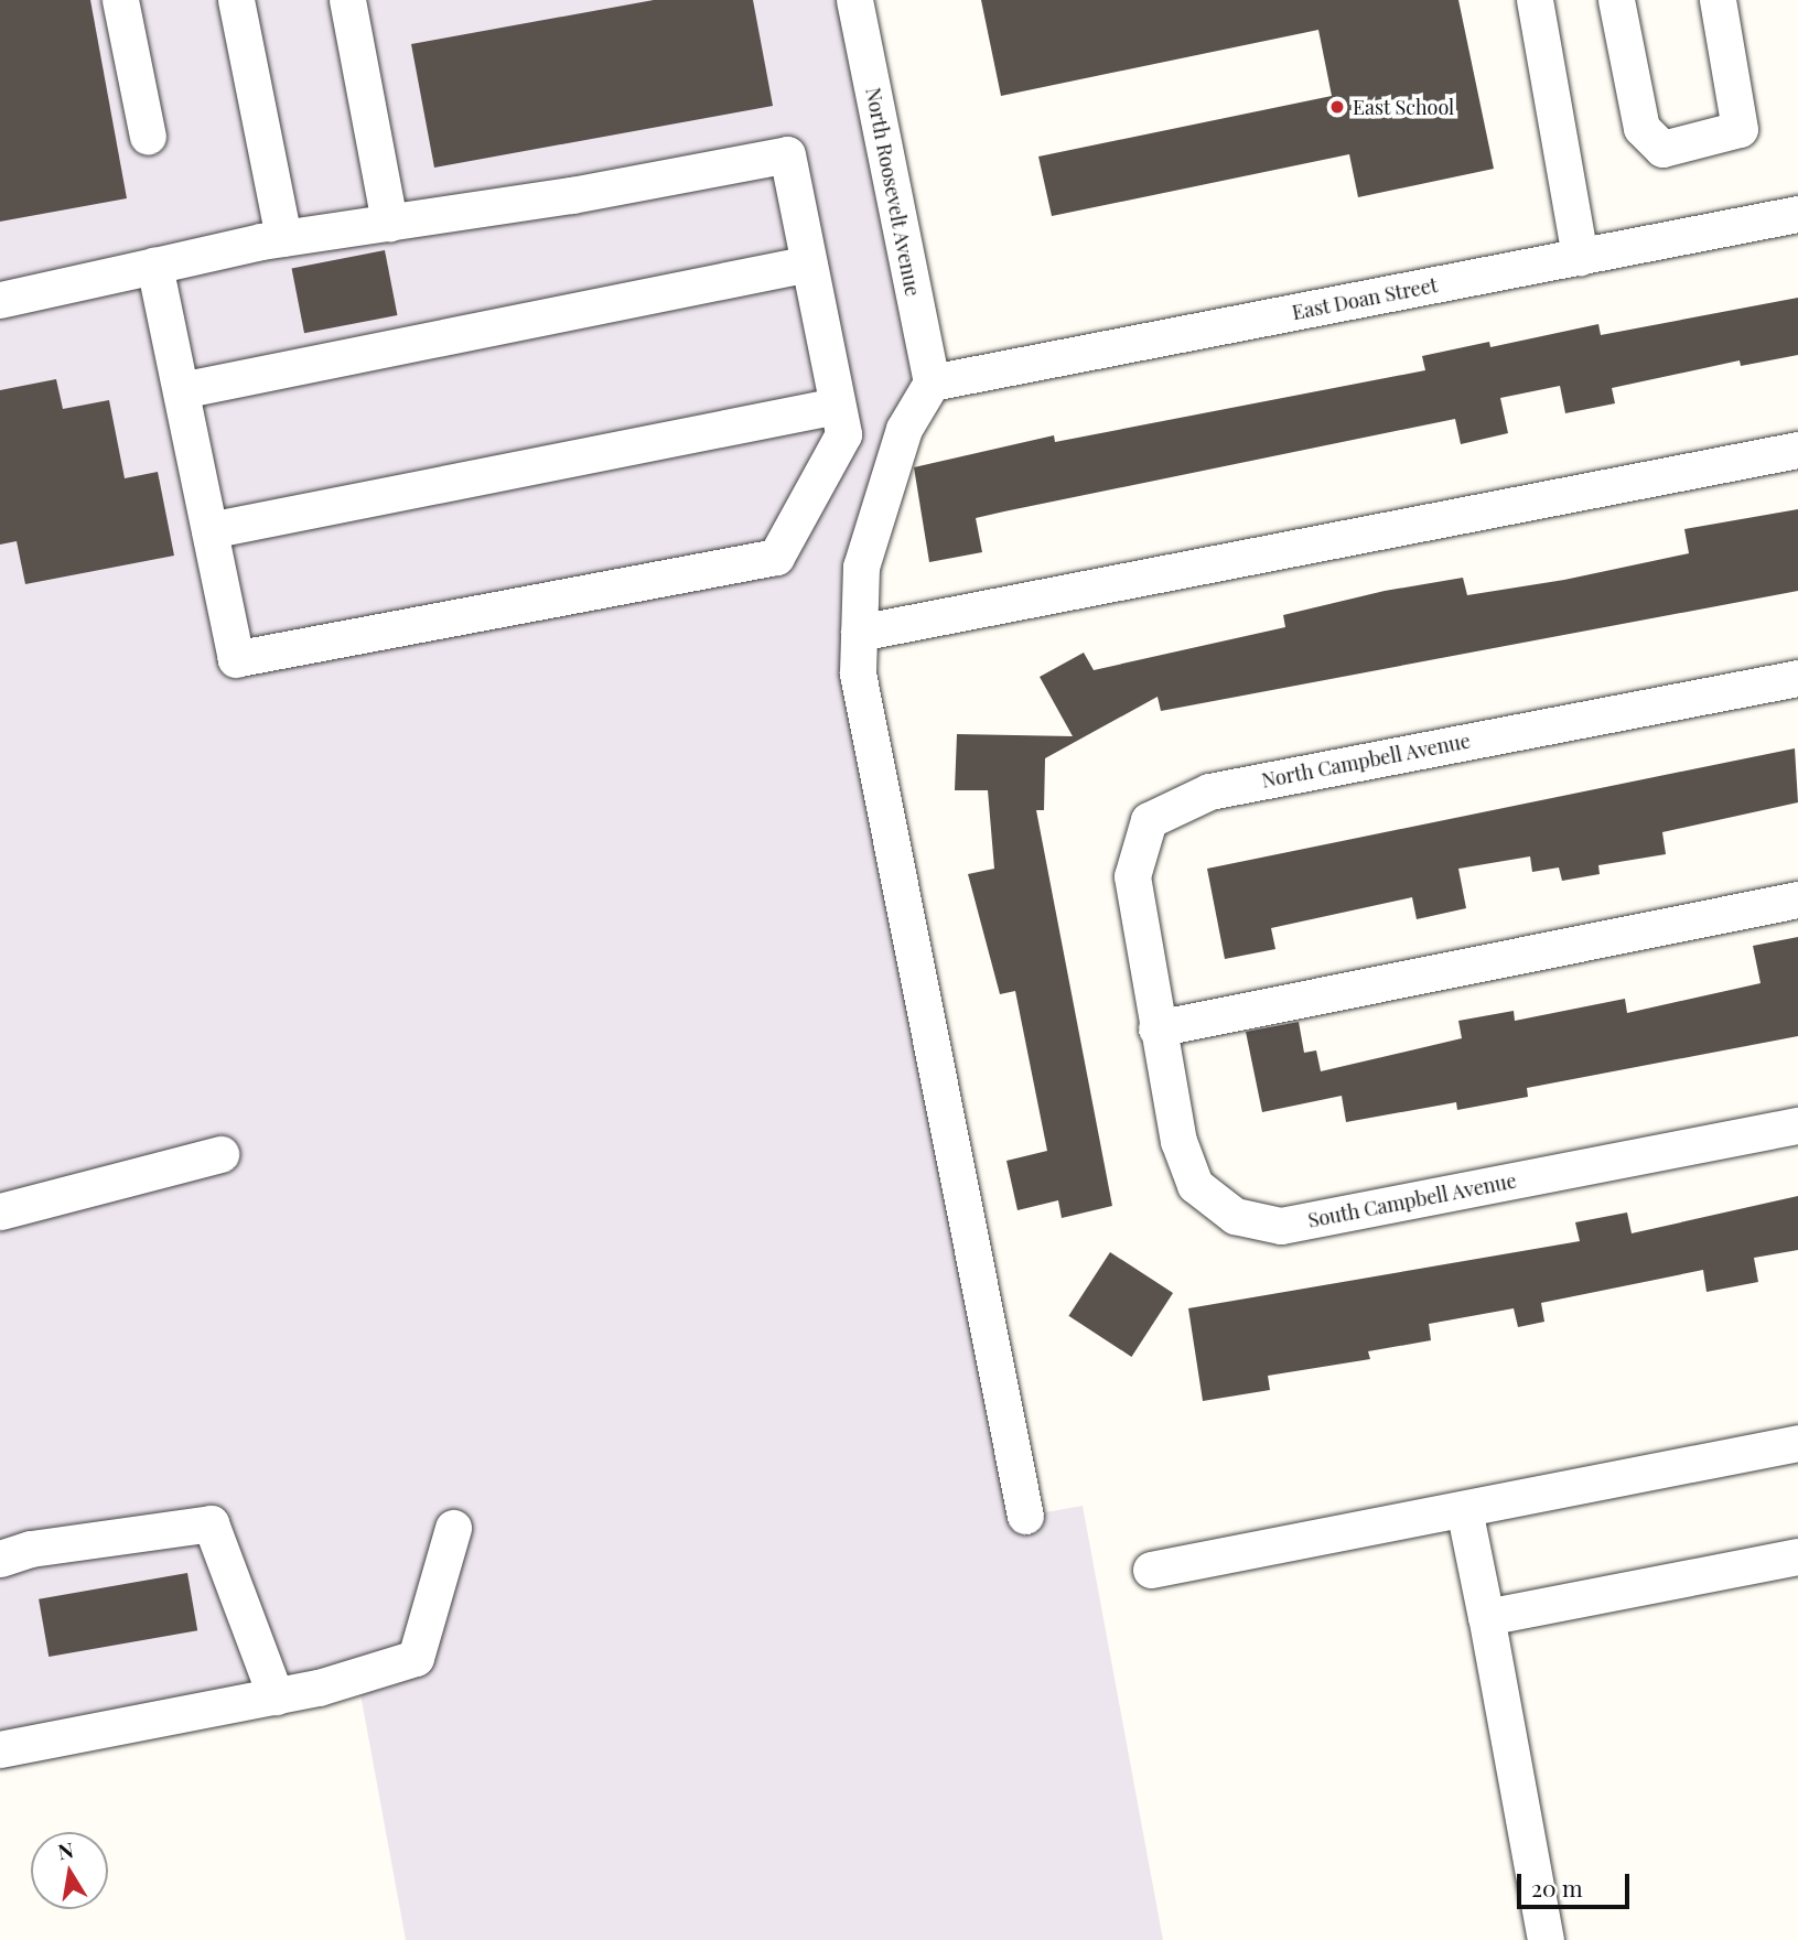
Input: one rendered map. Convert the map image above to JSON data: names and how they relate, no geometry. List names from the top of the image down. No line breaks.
{"streets":{"street":["North Roosevelt Avenue","East Doan Street","North Campbell Avenue","South Campbell Avenue"]},"crossings":[["North Roosevelt Avenue","East Doan Street"],["North Campbell Avenue","South Campbell Avenue"]],"places":["East School"],"scale_bar":"20 m","north":"top"}
